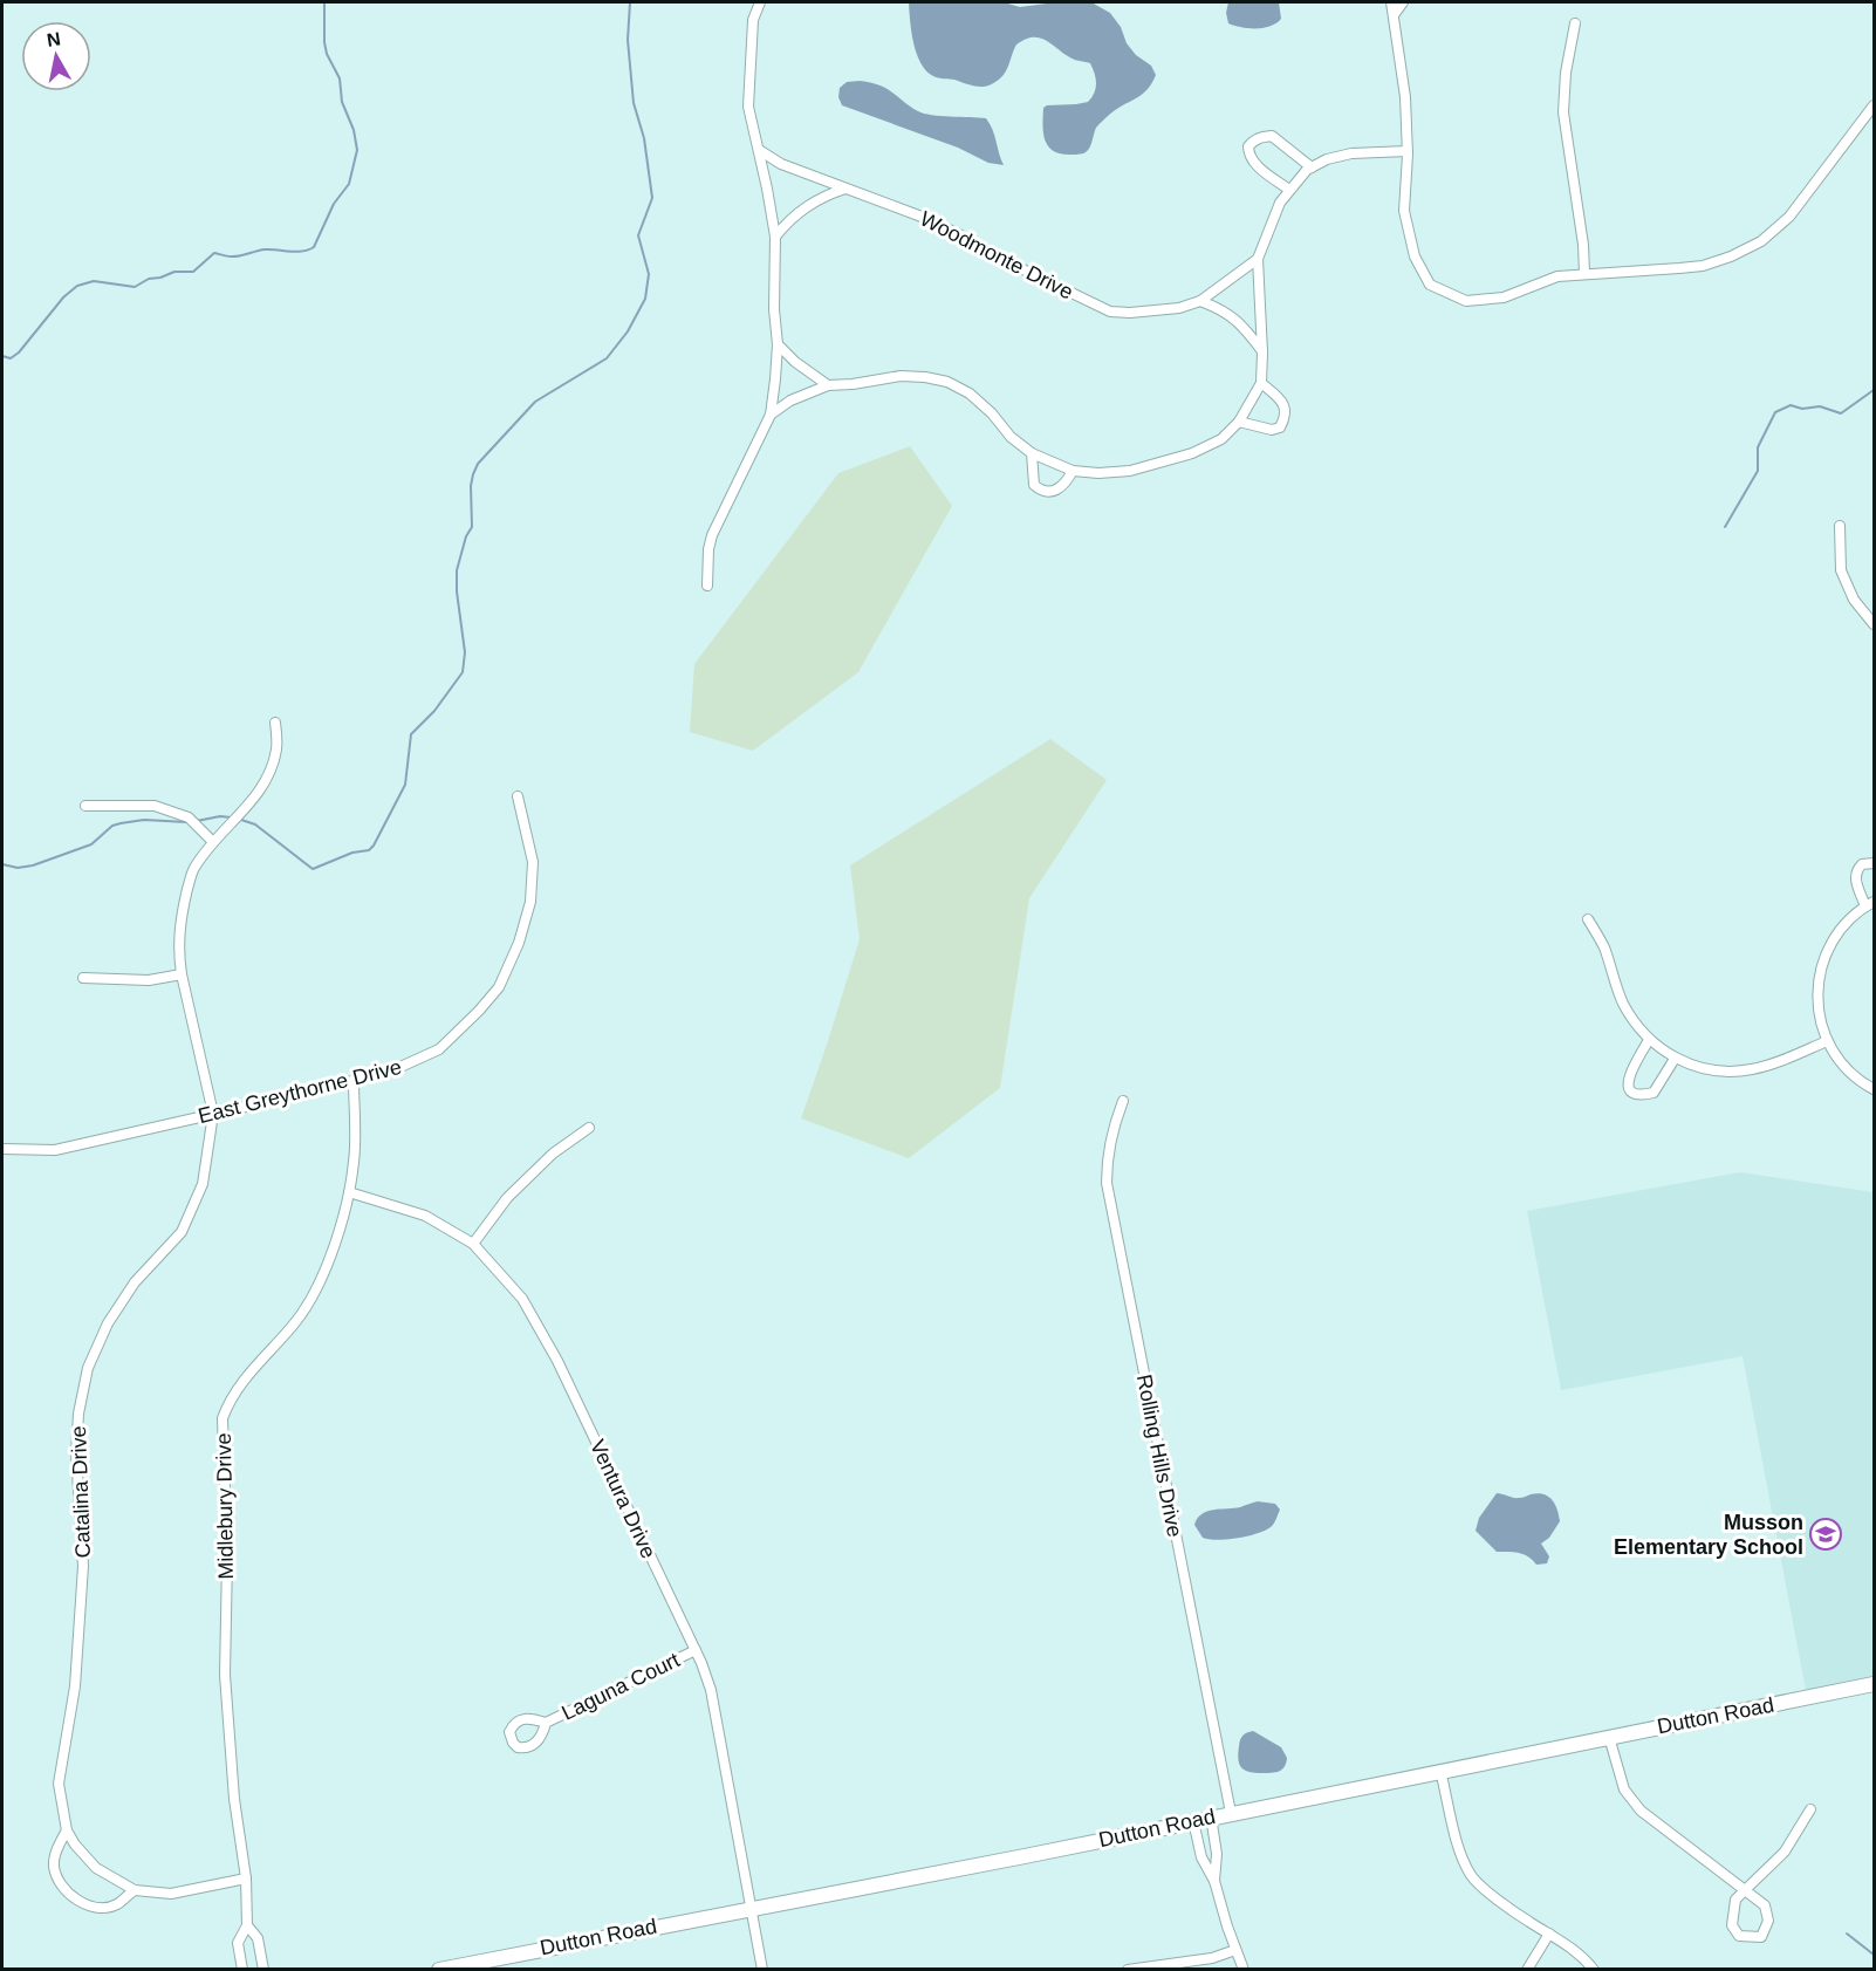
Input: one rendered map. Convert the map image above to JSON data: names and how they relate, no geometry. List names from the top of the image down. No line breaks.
{"streets":{"street":["Woodmonte Drive","East Greythorne Drive","Rolling Hills Drive","Catalina Drive","Ventura Drive","Midlebury Drive","Laguna Court","Dutton Road"]},"crossings":[["East Greythorne Drive","Catalina Drive"],["East Greythorne Drive","Midlebury Drive"],["Rolling Hills Drive","Dutton Road"],["Catalina Drive","Midlebury Drive"],["Ventura Drive","Midlebury Drive"],["Ventura Drive","Laguna Court"],["Ventura Drive","Dutton Road"]],"places":{"school or university":["Musson Elementary School"]},"north":"top"}
